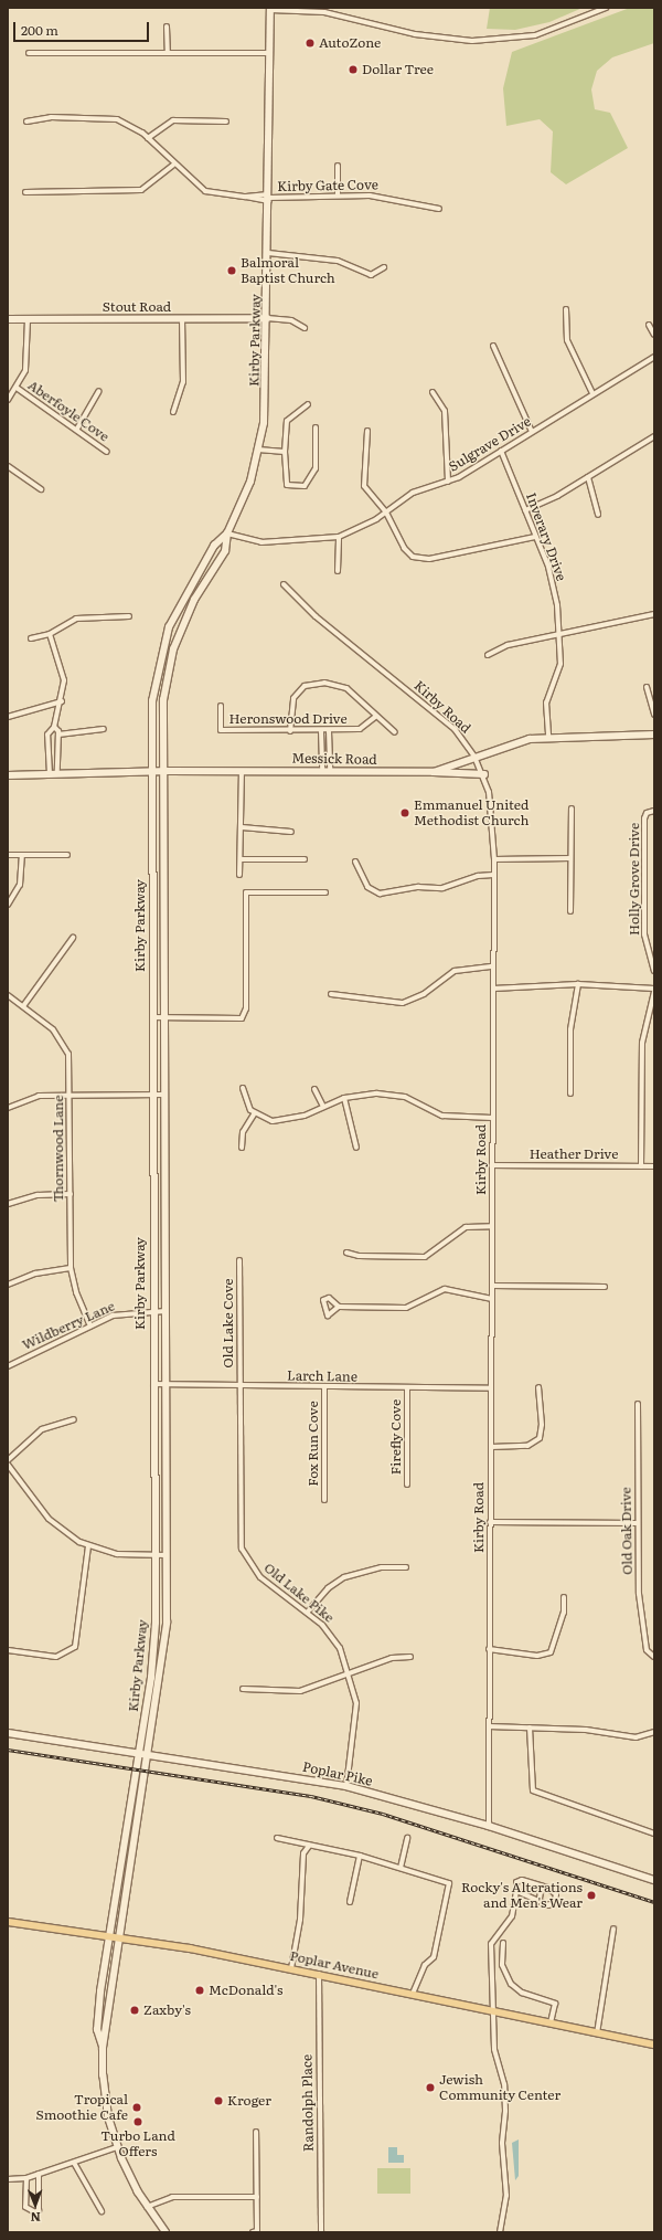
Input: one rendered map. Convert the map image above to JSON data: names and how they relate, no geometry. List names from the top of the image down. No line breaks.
{"streets":{"main road":["Stout Road","Kirby Parkway","Messick Road","Poplar Pike","Poplar Avenue"],"street":["Kirby Gate Cove","Aberfoyle Cove","Sulgrave Drive","Inverary Drive","Kirby Road","Heronswood Drive","Holly Grove Drive","Thornwood Lane","Heather Drive","Old Lake Cove","Wildberry Lane","Larch Lane","Firefly Cove","Fox Run Cove","Old Oak Drive","Old Lake Pike","Randolph Place"]},"crossings":[["Kirby Gate Cove","Kirby Parkway"],["Stout Road","Kirby Parkway"],["Kirby Parkway","Sulgrave Drive"],["Kirby Parkway","Messick Road"],["Kirby Parkway","Wildberry Lane"],["Kirby Parkway","Larch Lane"],["Kirby Parkway","Poplar Pike"],["Kirby Parkway","Poplar Avenue"],["Sulgrave Drive","Inverary Drive"],["Inverary Drive","Messick Road"],["Kirby Road","Messick Road"],["Kirby Road","Heather Drive"],["Kirby Road","Larch Lane"],["Kirby Road","Poplar Pike"],["Thornwood Lane","Wildberry Lane"],["Old Lake Cove","Larch Lane"],["Old Lake Cove","Old Lake Pike"],["Larch Lane","Firefly Cove"],["Larch Lane","Fox Run Cove"],["Larch Lane","Old Lake Pike"],["Old Lake Pike","Poplar Pike"],["Poplar Avenue","Randolph Place"]],"places":["AutoZone","Dollar Tree","Balmoral Baptist Church","Emmanuel United Methodist Church","Rocky's Alterations and Men's Wear","McDonald's","Zaxby's","Jewish Community Center","Kroger","Tropical Smoothie Cafe","Turbo Land Offers"],"scale_bar":"200 m","north":"bottom"}
